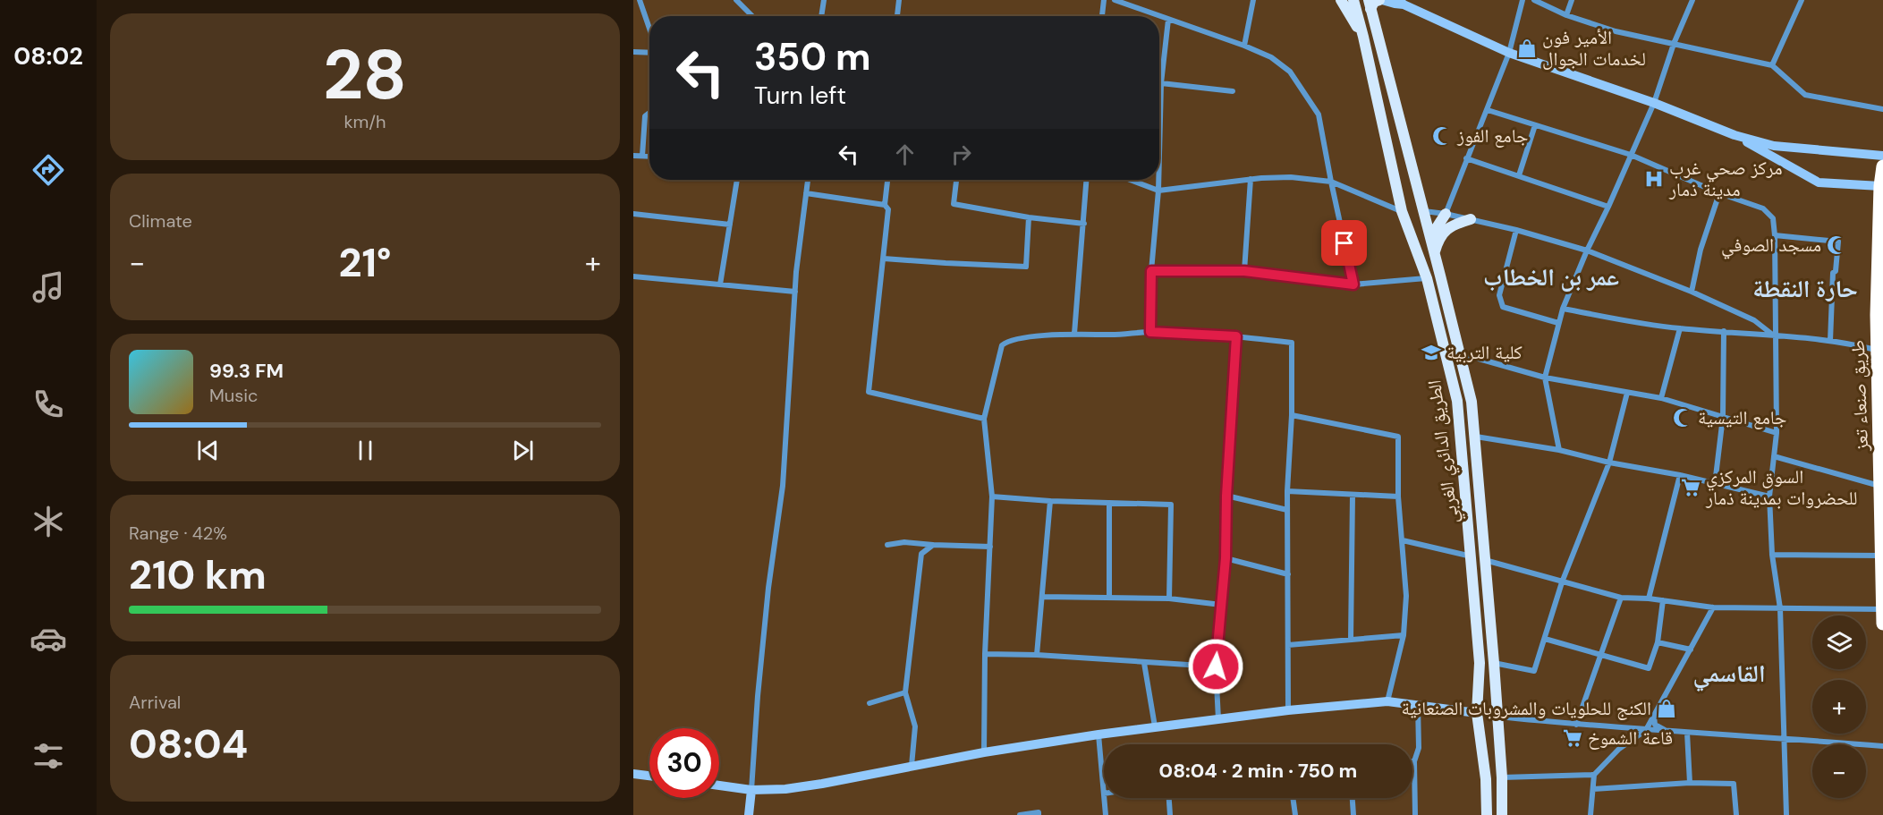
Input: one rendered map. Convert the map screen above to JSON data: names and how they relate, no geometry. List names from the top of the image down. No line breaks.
{"streets":{"highway":["طريق صنعاء تعز"],"main road":["الطريق الدائري الغربي"]},"districts":["عمر بن الخطاب","حارة النقطة","القاسمي"],"places":{"shop":["الأمير فون لخدمات الجوال","الكنج للحلويات والمشروبات الصنعانية"],"mosque":["جامع الفوز","مسجد الصوفي","جامع التيسية"],"hospital":["مركز صحي غرب مدينة ذمار"],"school or university":["كلية التربية"],"supermarket":["السوق المركزي للحضروات بمدينة ذمار","قاعة الشموخ"]},"page":{"tabs":"08:02","tile":[["28","km/h"],"Climate",["Range · 42%","210 km"],["Arrival","08:04"]],"turn":["350 m","Turn left"],"heat":["−","21°","+"],"song":["99.3 FM","Music"],"map_buttons":["+","−"],"limit":"30","trip":"08:04 · 2 min · 750 m"}}
